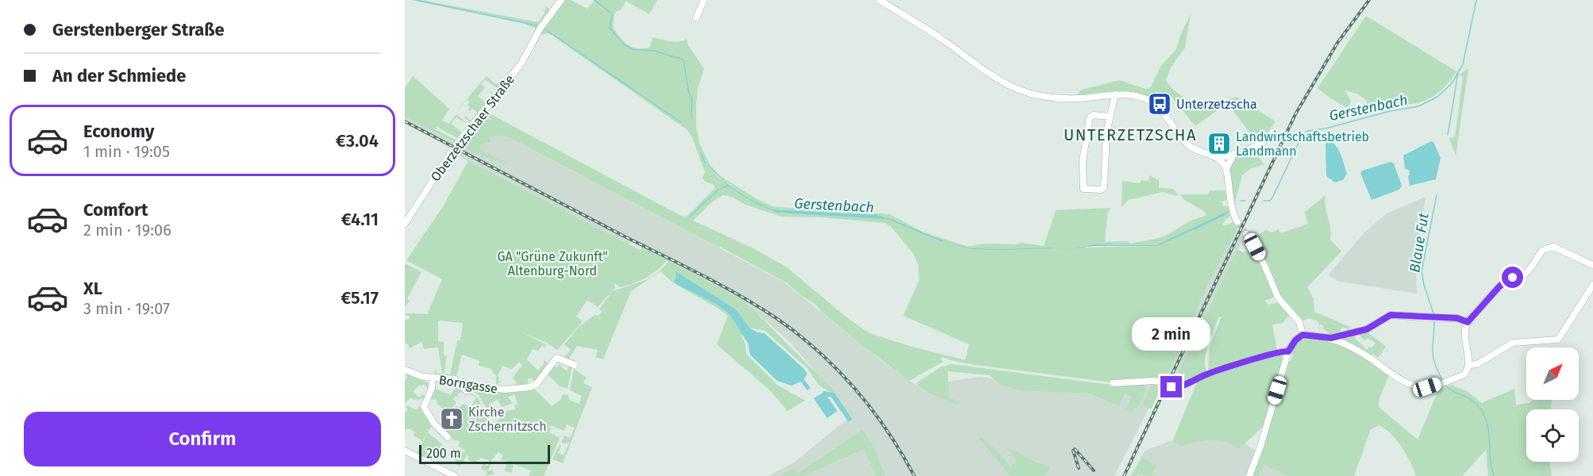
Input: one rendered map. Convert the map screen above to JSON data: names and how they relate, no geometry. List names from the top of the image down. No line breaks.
{"streets":{"street":["Oberzetzschaer Straße","Borngasse"]},"districts":["UNTERZETZSCHA"],"water":["Gerstenbach","Blaue Fut"],"parks":["GA \"Grüne Zukunft\" Altenburg-Nord"],"places":{"bus stop":["Unterzetzscha"],"building":["Landwirtschaftsbetrieb Landmann"],"church":["Kirche Zschernitzsch"]},"scale_bar":"200 m","north":"top right","page":{"banner":["Gerstenberger Straße","An der Schmiede"],"list":[{"name":"Economy","note":"1 min · 19:05","value":"€3.04"},{"name":"Comfort","note":"2 min · 19:06","value":"€4.11"},{"name":"XL","note":"3 min · 19:07","value":"€5.17"}],"bubble":"2 min","buttons":"Confirm","scale":"200 m"}}
